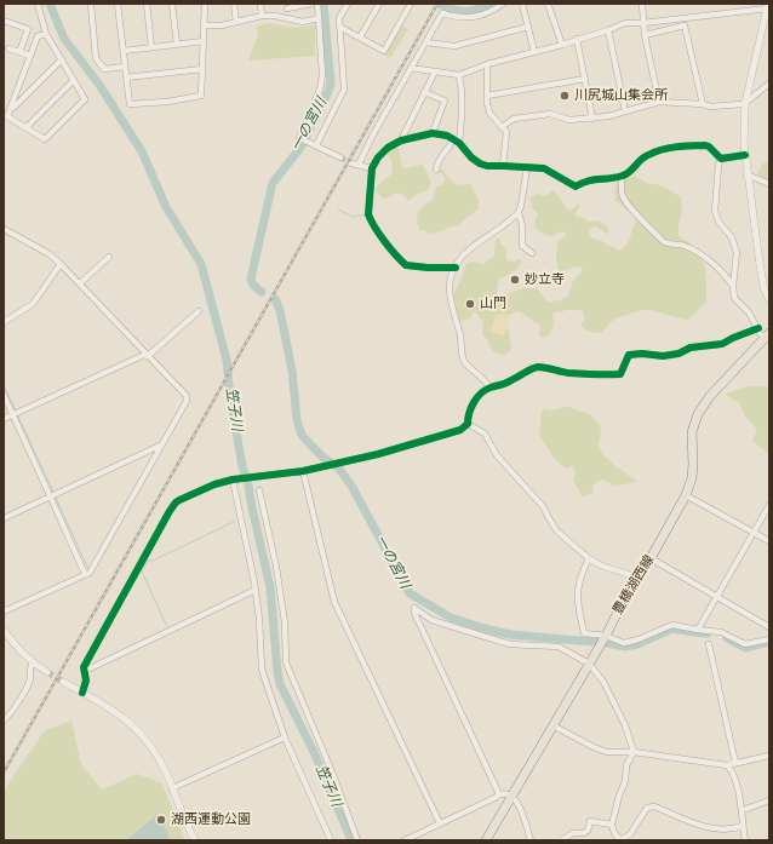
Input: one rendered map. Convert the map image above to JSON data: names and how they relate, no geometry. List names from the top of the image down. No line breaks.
{"streets":{"main road":["豊橋湖西線"]},"water":["一の宮川","笠子川"],"places":["川尻城山集会所","妙立寺","山門","湖西運動公園"]}
